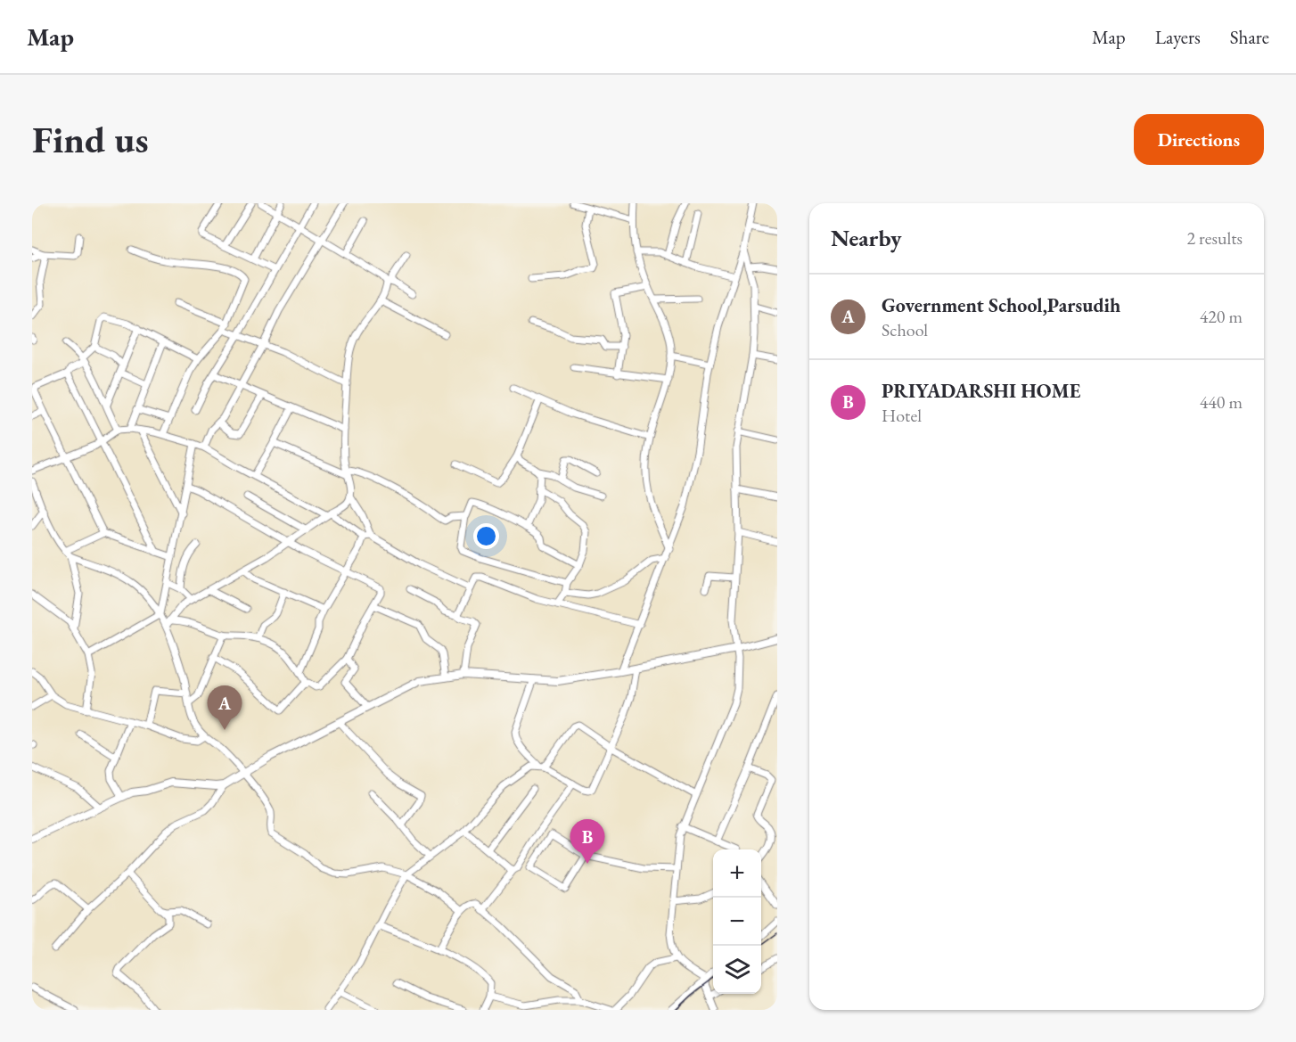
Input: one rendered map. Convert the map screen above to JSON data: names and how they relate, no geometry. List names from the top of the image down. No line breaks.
{"page":{"header":"Map","nav":["Map","Layers","Share"],"buttons":"Directions","title":"Find us","heading":["Nearby","2 results"],"list":[{"mark":"A","name":"Government School,Parsudih","note":"School","value":"420 m"},{"mark":"B","name":"PRIYADARSHI HOME","note":"Hotel","value":"440 m"}],"pins":["A","B"],"map_buttons":["+","−"]}}
